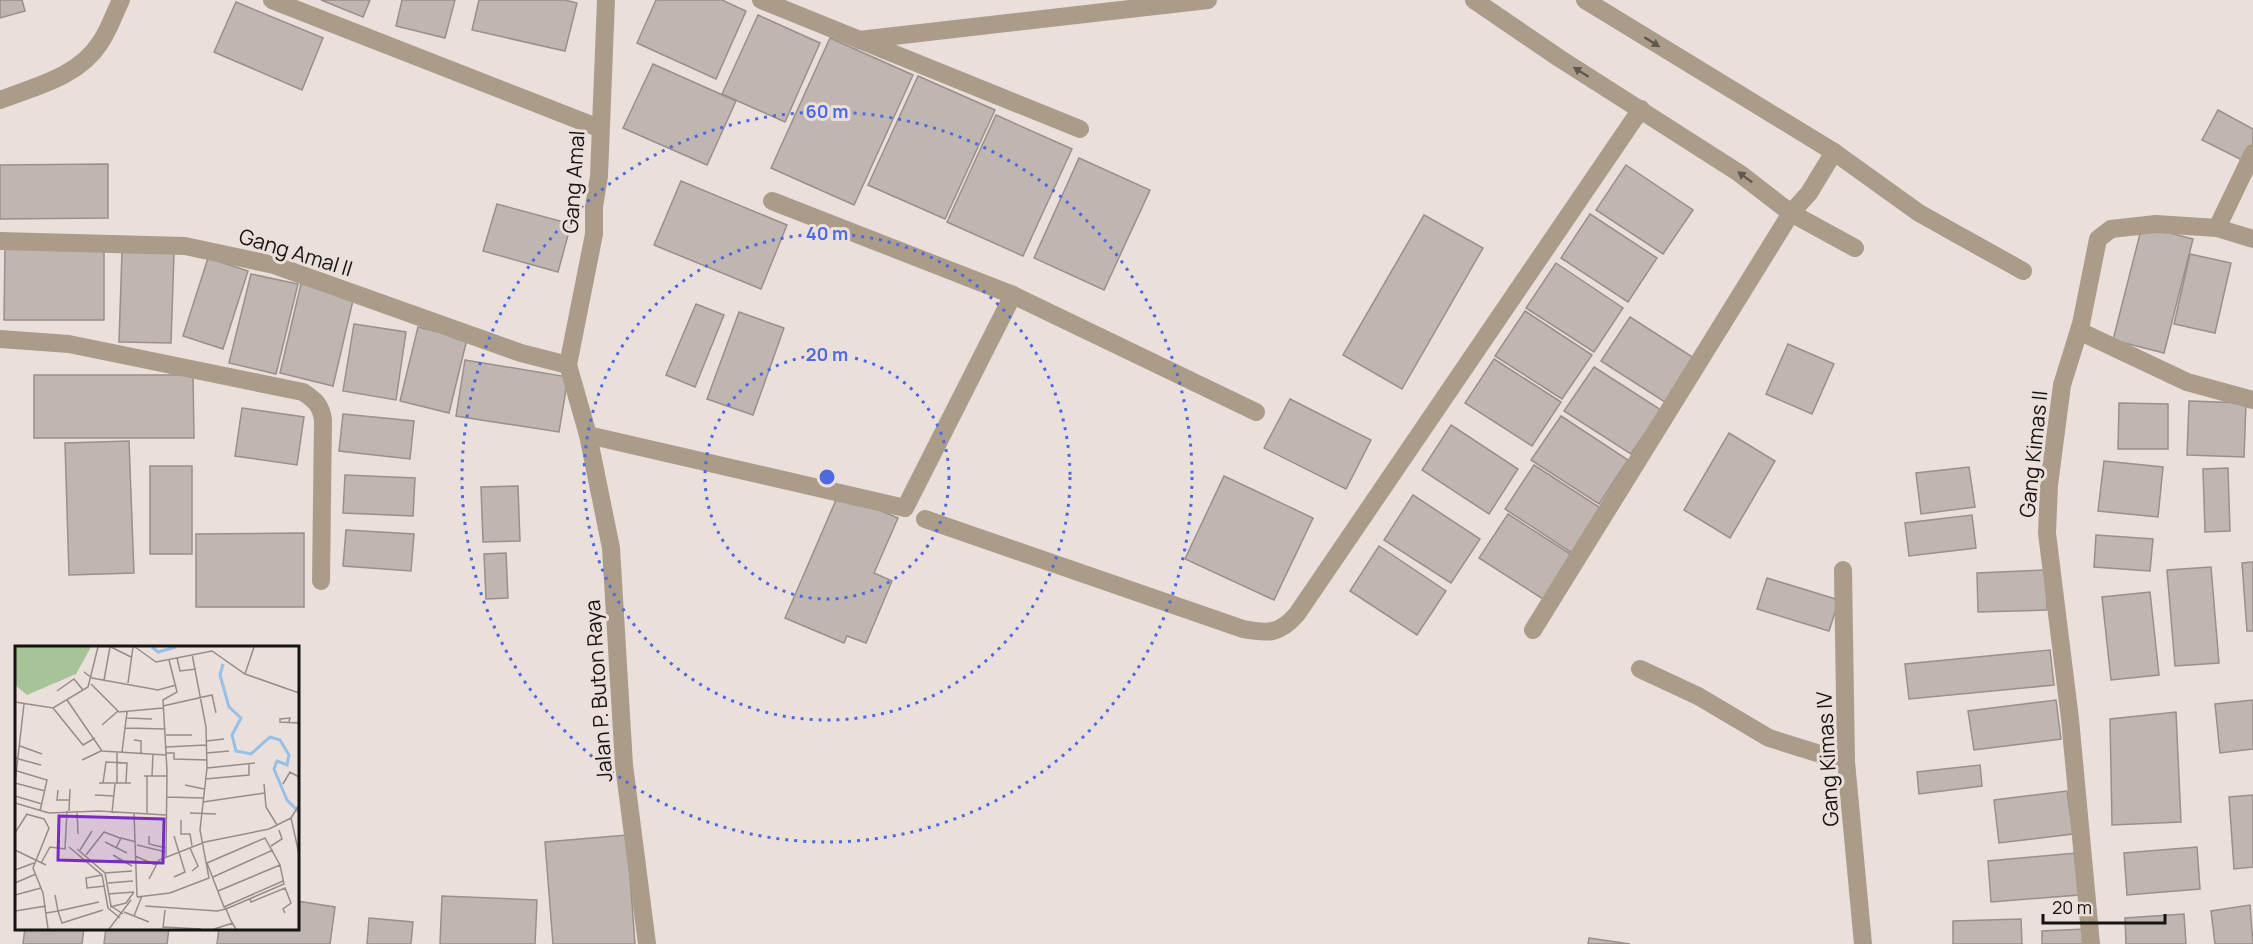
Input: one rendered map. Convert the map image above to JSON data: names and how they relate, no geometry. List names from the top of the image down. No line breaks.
{"streets":{"street":["Gang Amal","Gang Amal II","Gang Kimas II","Jalan P. Buton Raya","Gang Kimas IV"]},"crossings":[["Gang Amal","Gang Amal II"],["Gang Amal","Jalan P. Buton Raya"],["Gang Amal II","Jalan P. Buton Raya"]],"scale_bar":"20 m","rings":["60 m","40 m","20 m"]}
